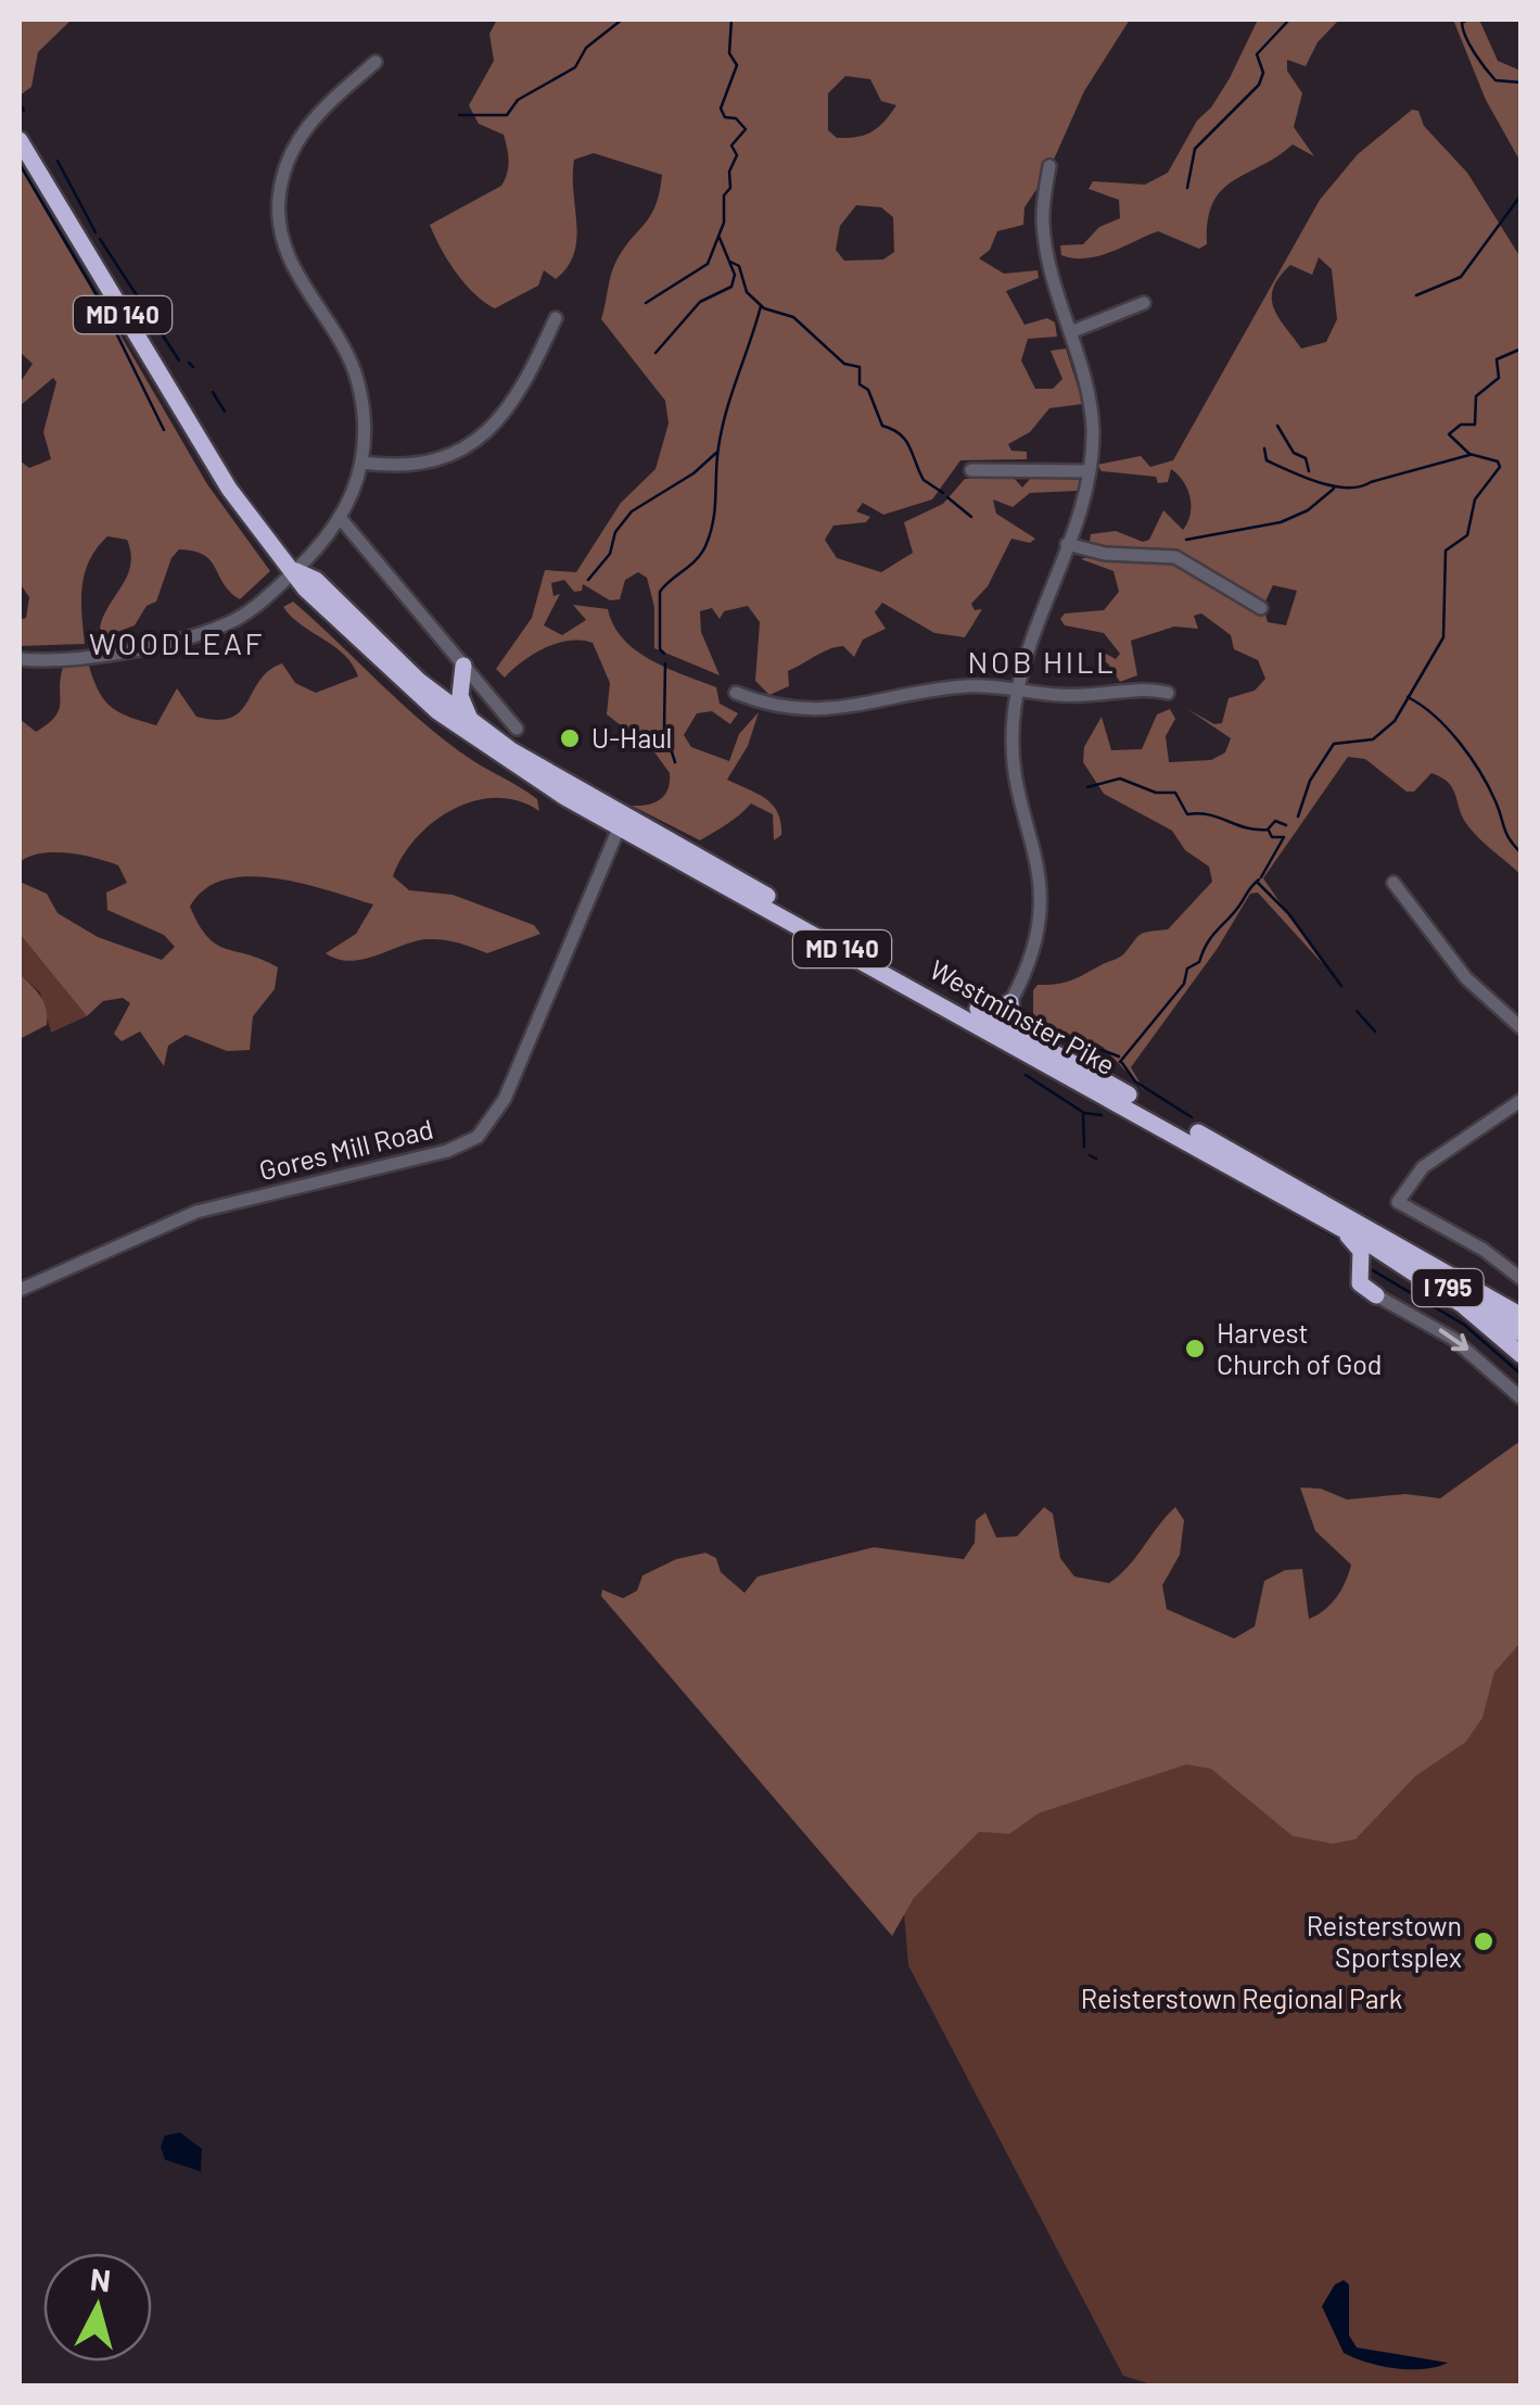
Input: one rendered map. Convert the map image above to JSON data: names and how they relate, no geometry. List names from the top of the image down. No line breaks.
{"streets":{"highway":["MD 140","Westminster Pike","I 795"],"street":["Gores Mill Road"]},"crossings":[["Westminster Pike","Gores Mill Road"],["Westminster Pike","I 795"]],"districts":["WOODLEAF","NOB HILL"],"parks":["Reisterstown Regional Park"],"places":["U-Haul","Harvest Church of God","Reisterstown Sportsplex"],"north":"top"}
